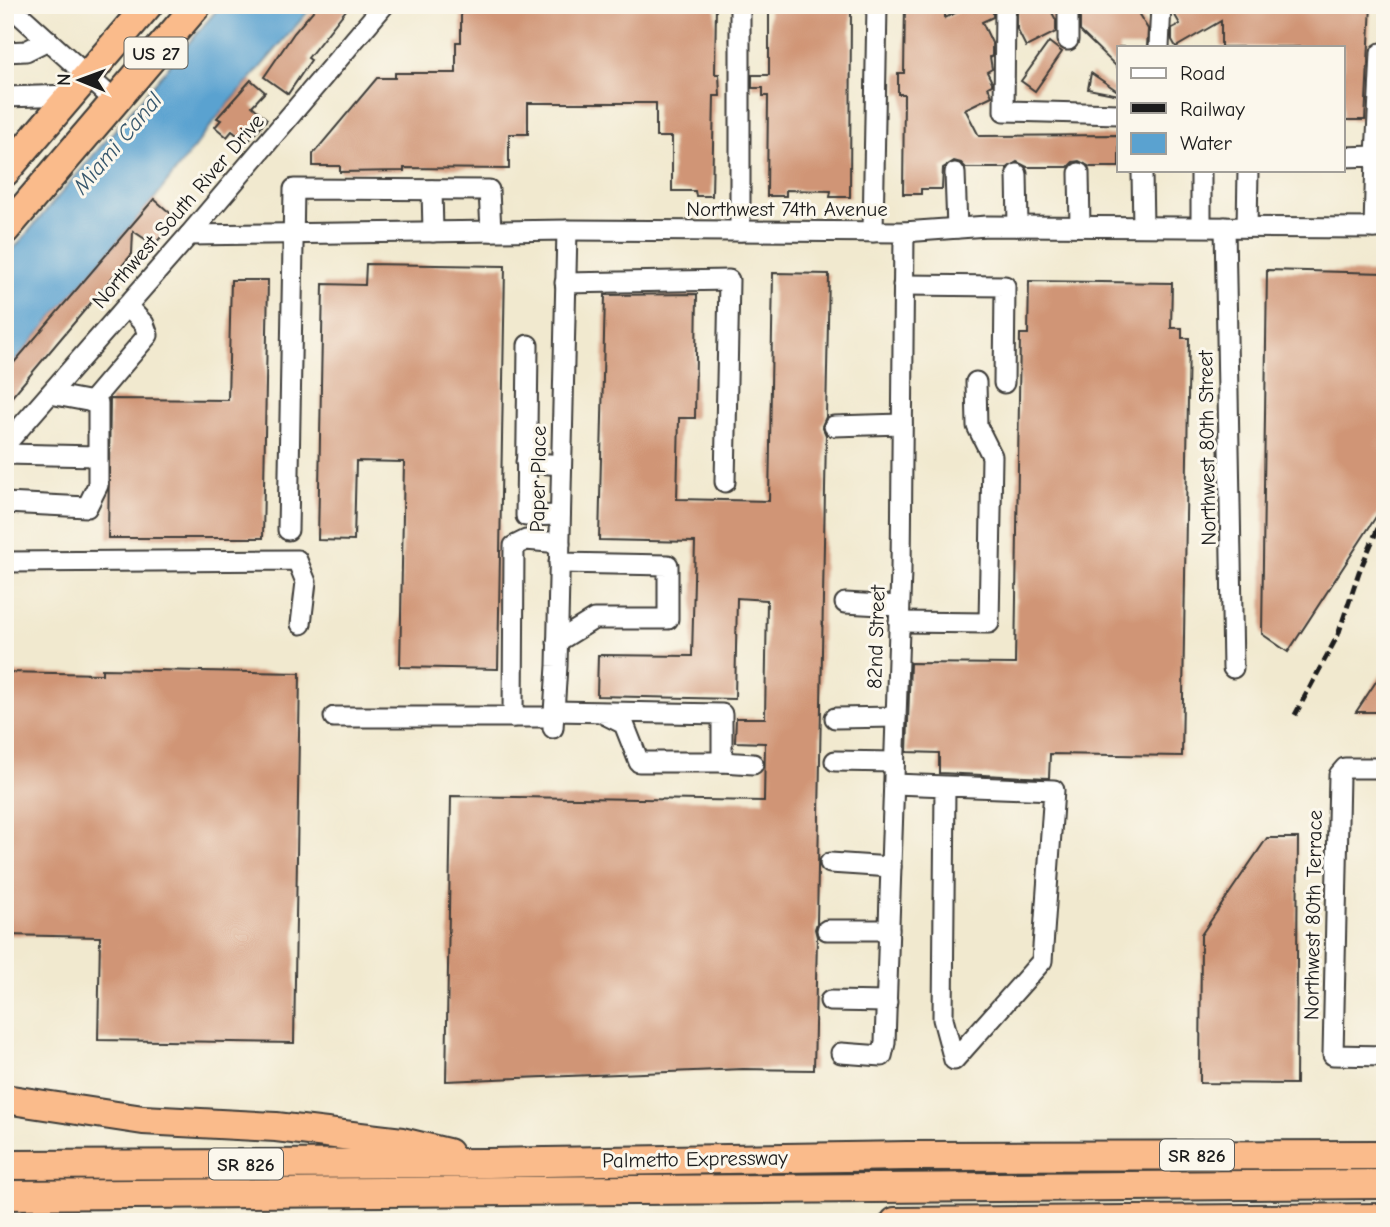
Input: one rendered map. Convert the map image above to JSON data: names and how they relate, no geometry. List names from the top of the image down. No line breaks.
{"streets":{"highway":["US 27","SR 826","Palmetto Expressway"],"street":["Northwest 74th Avenue","Northwest South River Drive","Northwest 80th Street","Paper Place","82nd Street","Northwest 80th Terrace"]},"crossings":[["Northwest 74th Avenue","Northwest South River Drive"],["Northwest 74th Avenue","Northwest 80th Street"],["Northwest 74th Avenue","Paper Place"],["Northwest 74th Avenue","82nd Street"]],"water":["Miami Canal"],"legend":["Road","Railway","Water"],"north":"left"}
